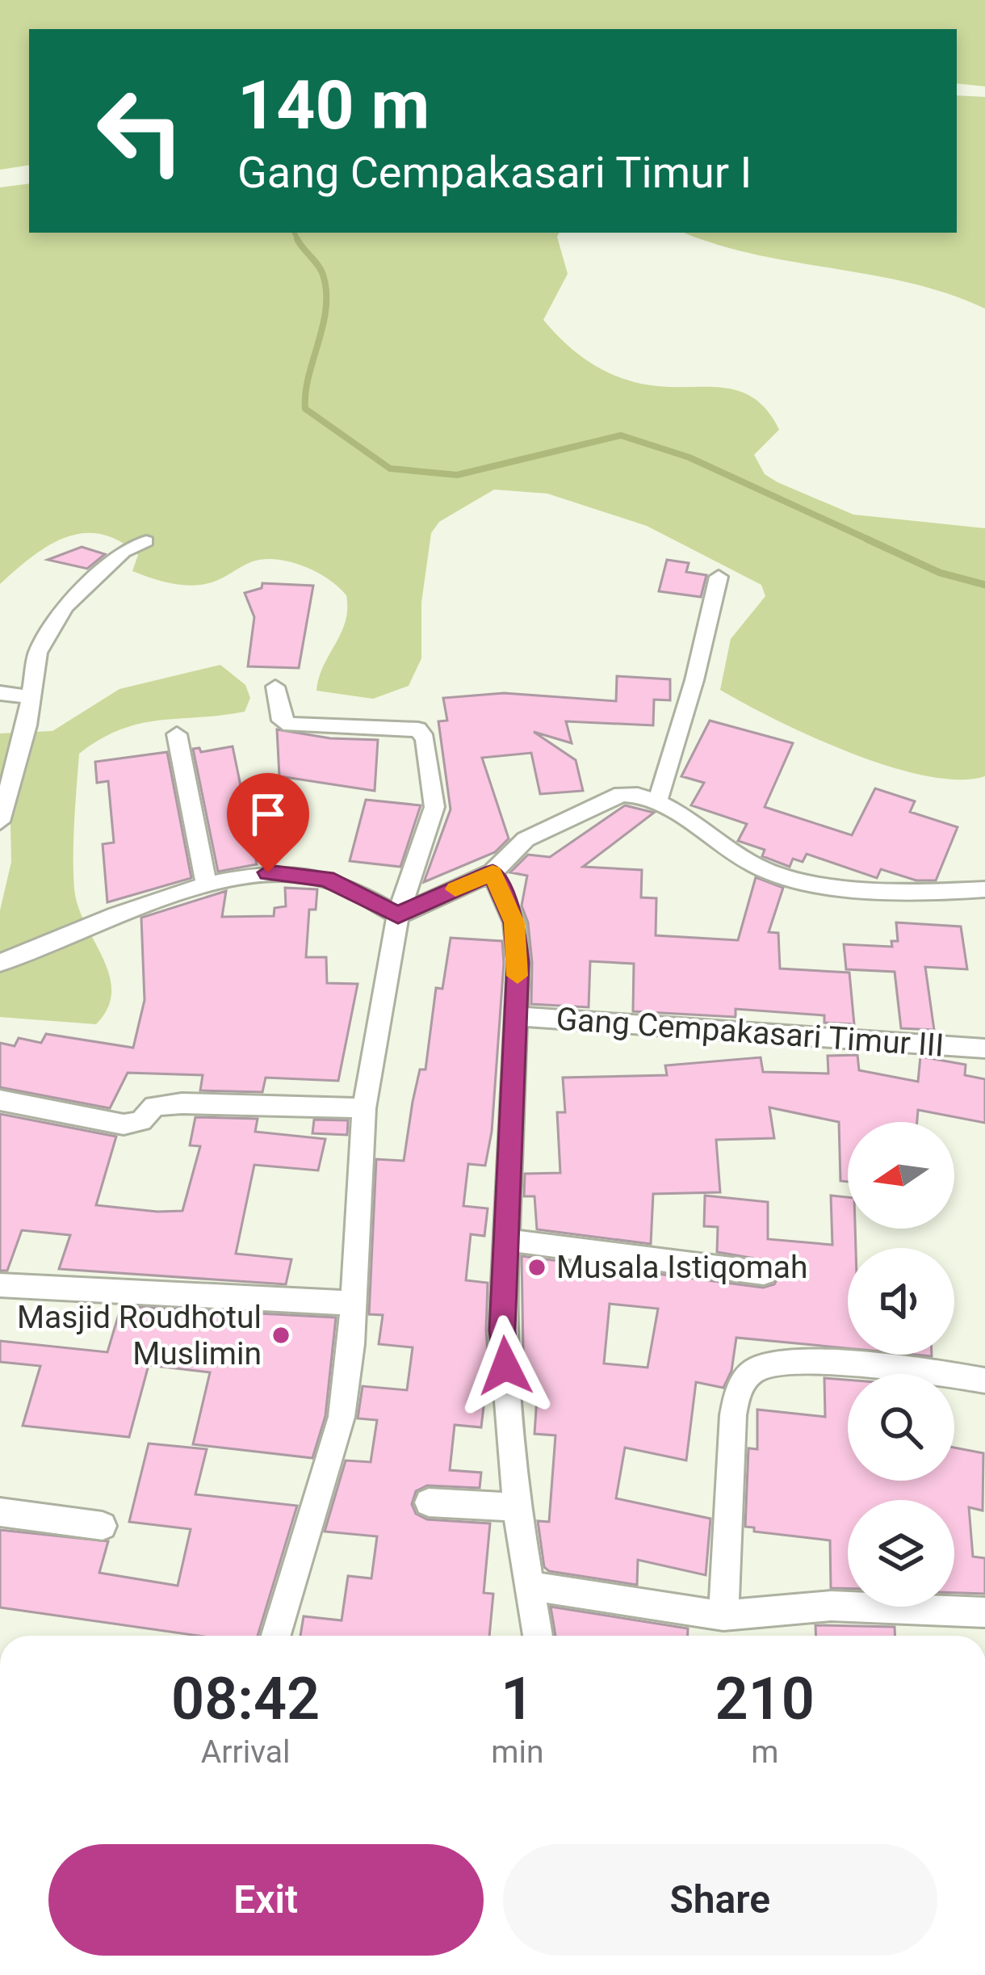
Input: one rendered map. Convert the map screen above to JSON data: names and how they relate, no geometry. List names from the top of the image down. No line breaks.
{"streets":{"street":["Gang Cempakasari Timur III"]},"places":["Musala Istiqomah","Masjid Roudhotul Muslimin"],"north":"left","page":{"turn":["140 m","Gang Cempakasari Timur I"],"eta":["08:42","Arrival","1","min","210","m"],"buttons":["Exit","Share"]}}
